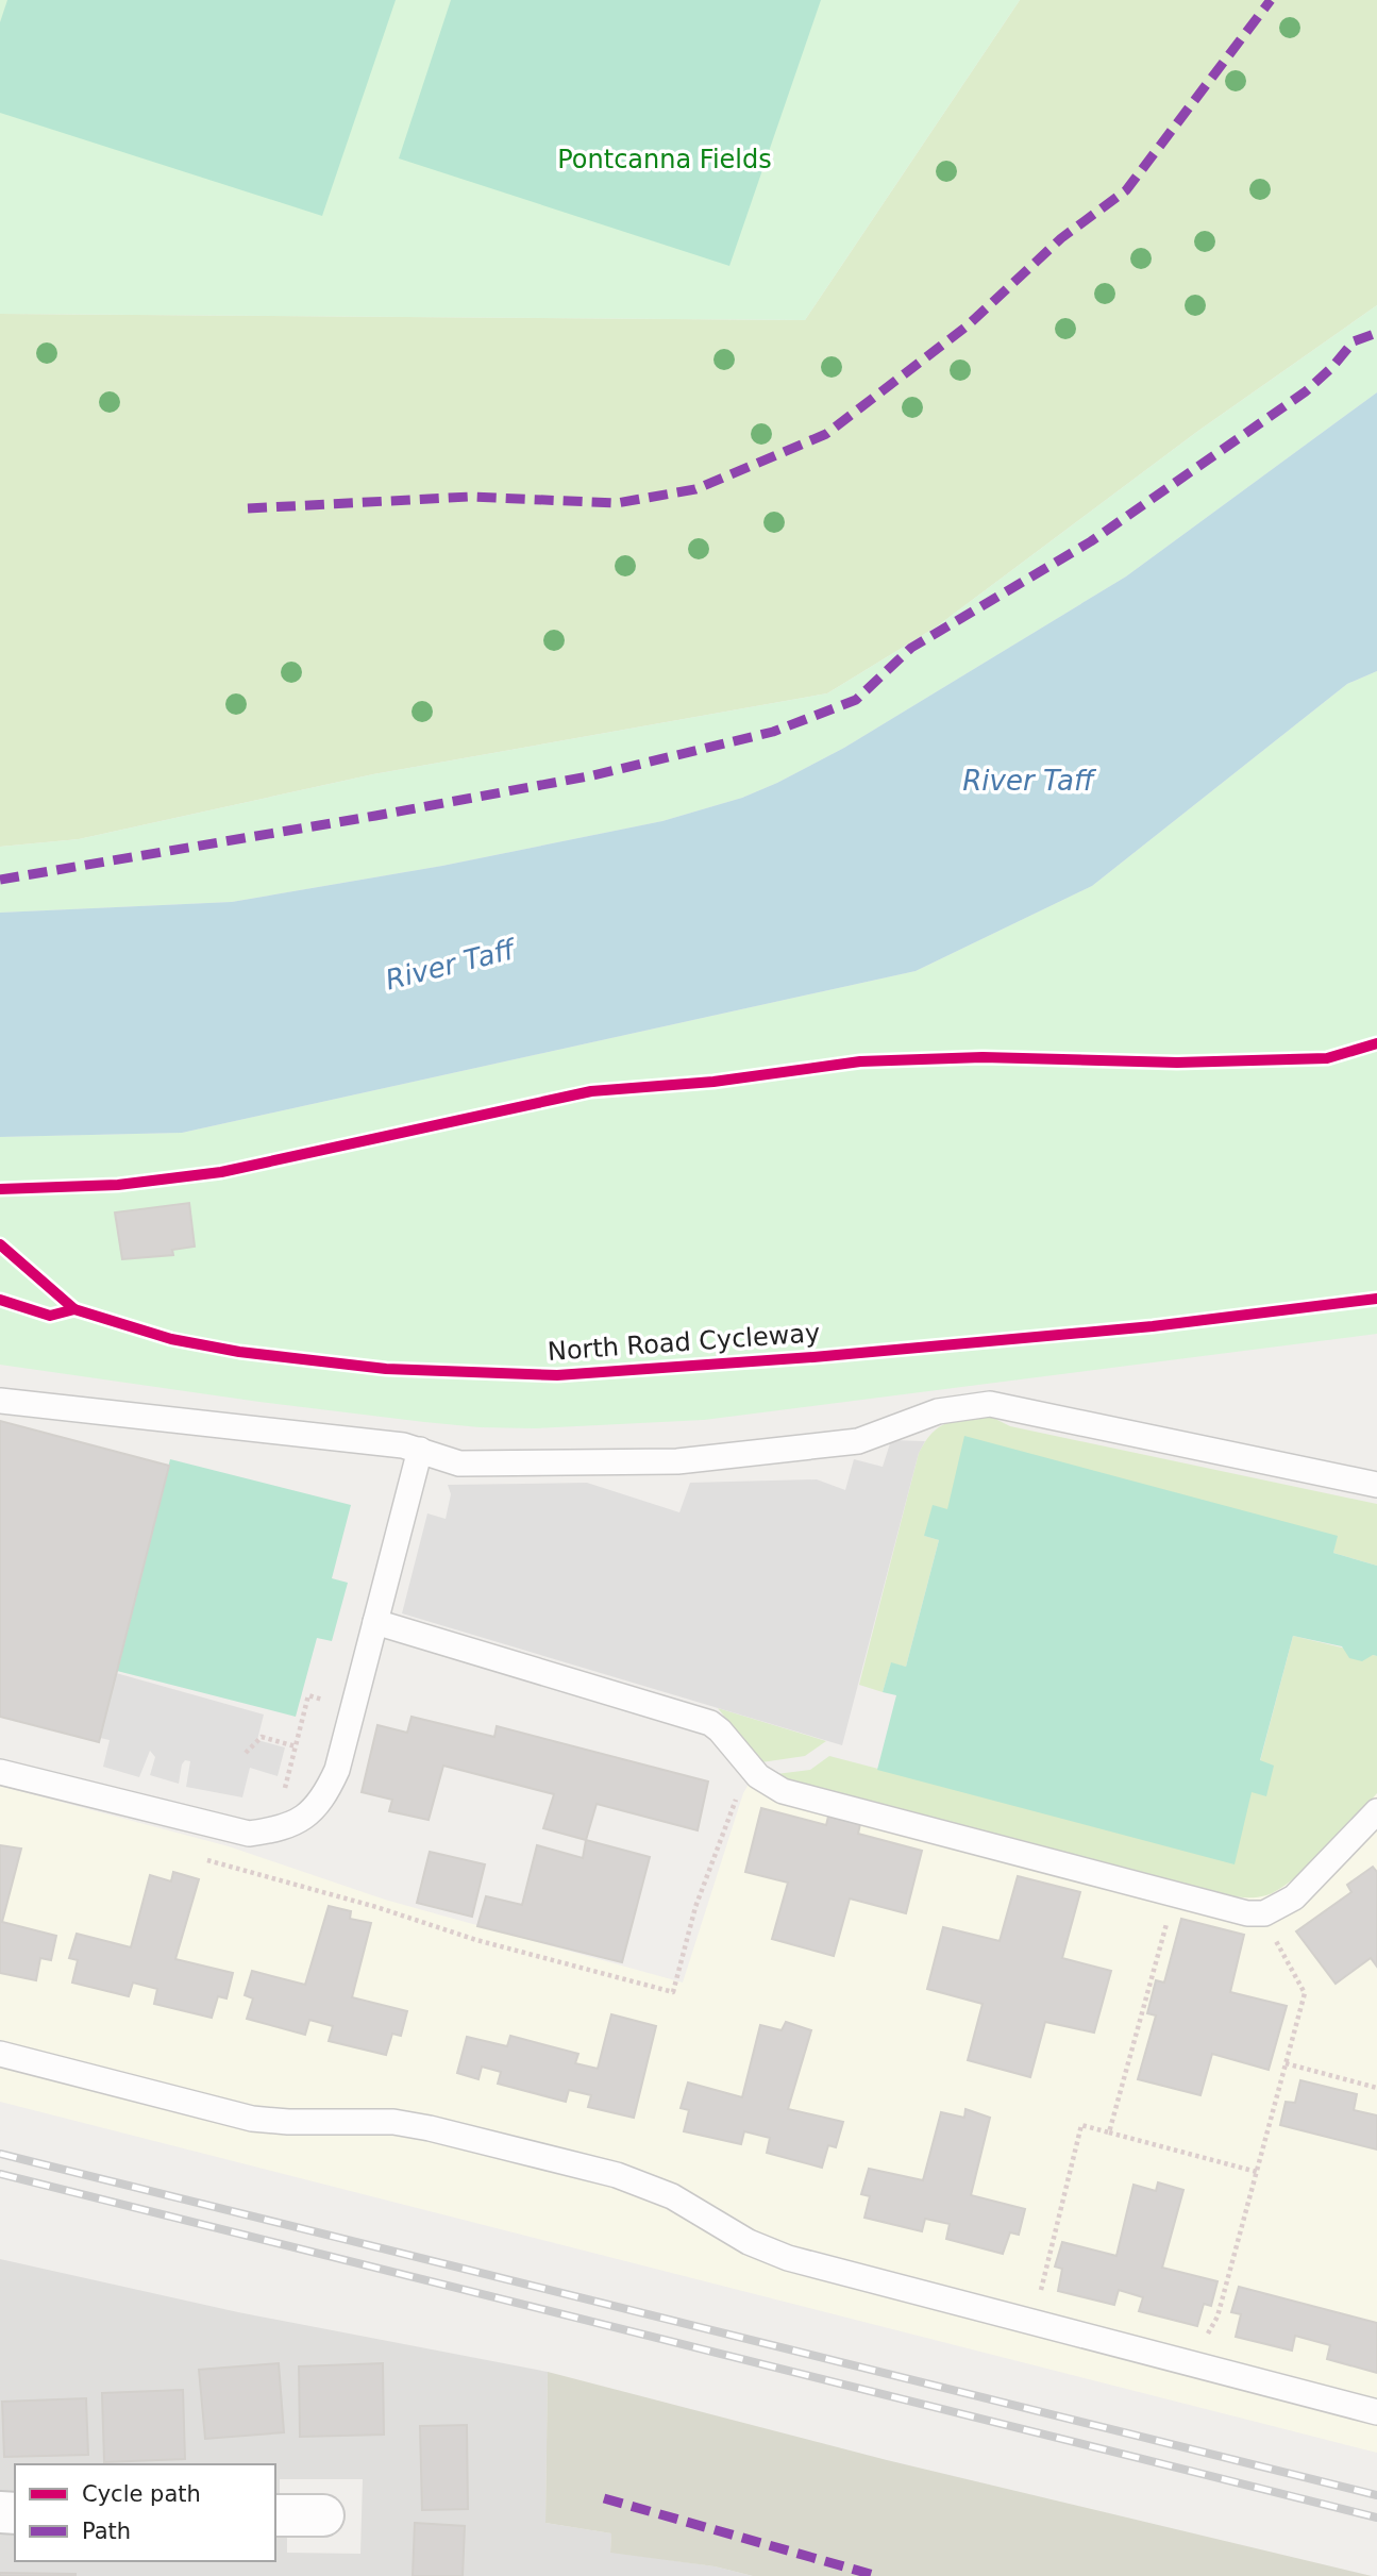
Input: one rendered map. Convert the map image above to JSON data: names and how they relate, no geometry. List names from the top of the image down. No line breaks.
{"streets":{"cycle path":["North Road Cycleway"]},"water":["River Taff"],"parks":["Pontcanna Fields"],"legend":["Cycle path","Path"]}
